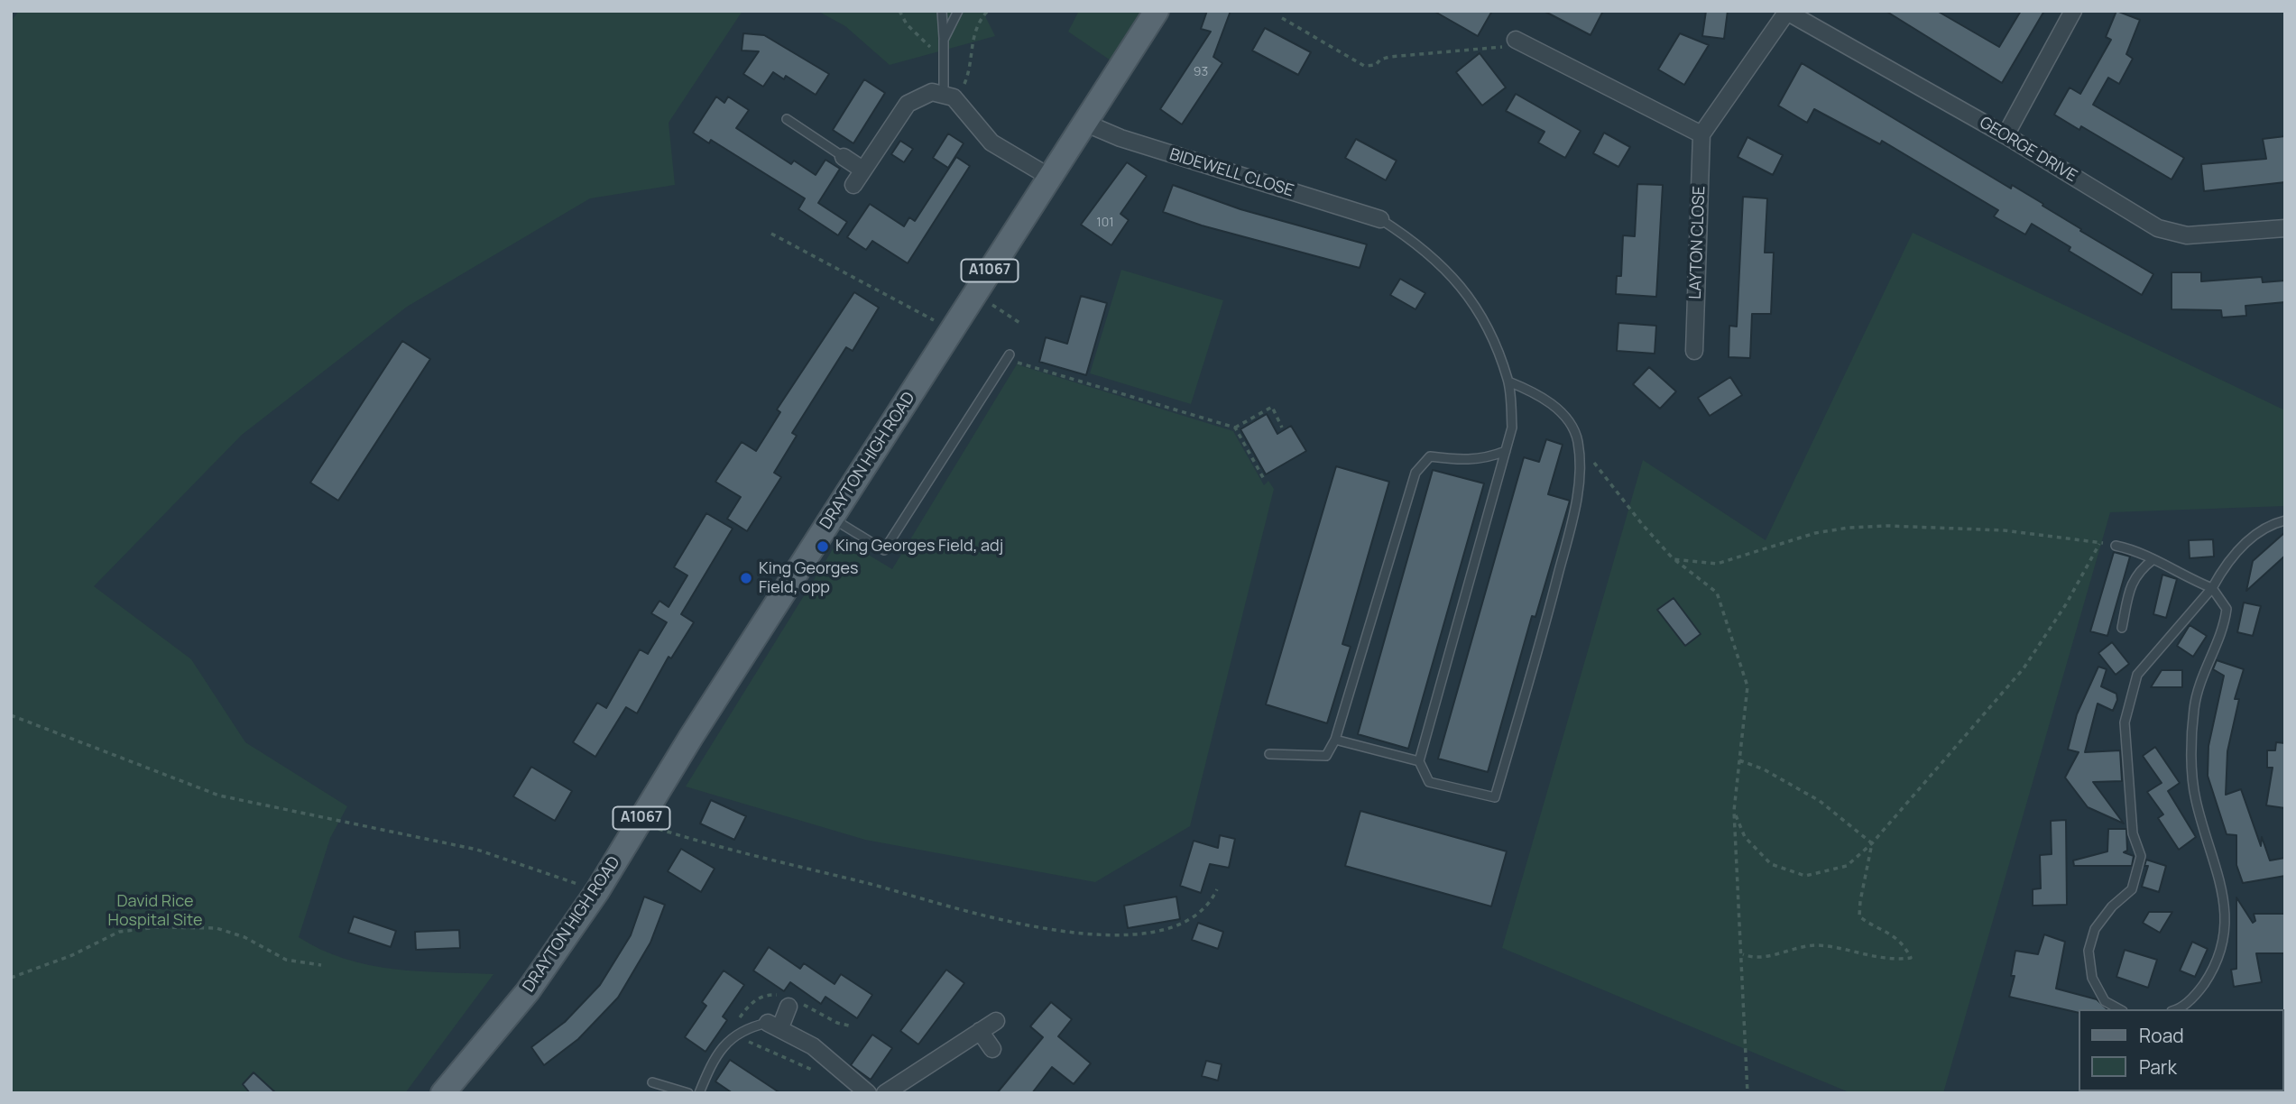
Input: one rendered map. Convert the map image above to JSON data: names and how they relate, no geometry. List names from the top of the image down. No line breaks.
{"streets":{"main road":["A1067","DRAYTON HIGH ROAD"],"street":["GEORGE DRIVE","BIDEWELL CLOSE","LAYTON CLOSE"]},"crossings":[["BIDEWELL CLOSE","DRAYTON HIGH ROAD"]],"parks":["David Rice Hospital Site"],"places":["King Georges Field, adj","King Georges Field, opp"],"house_numbers":["93","101"],"legend":["Road","Park"]}
